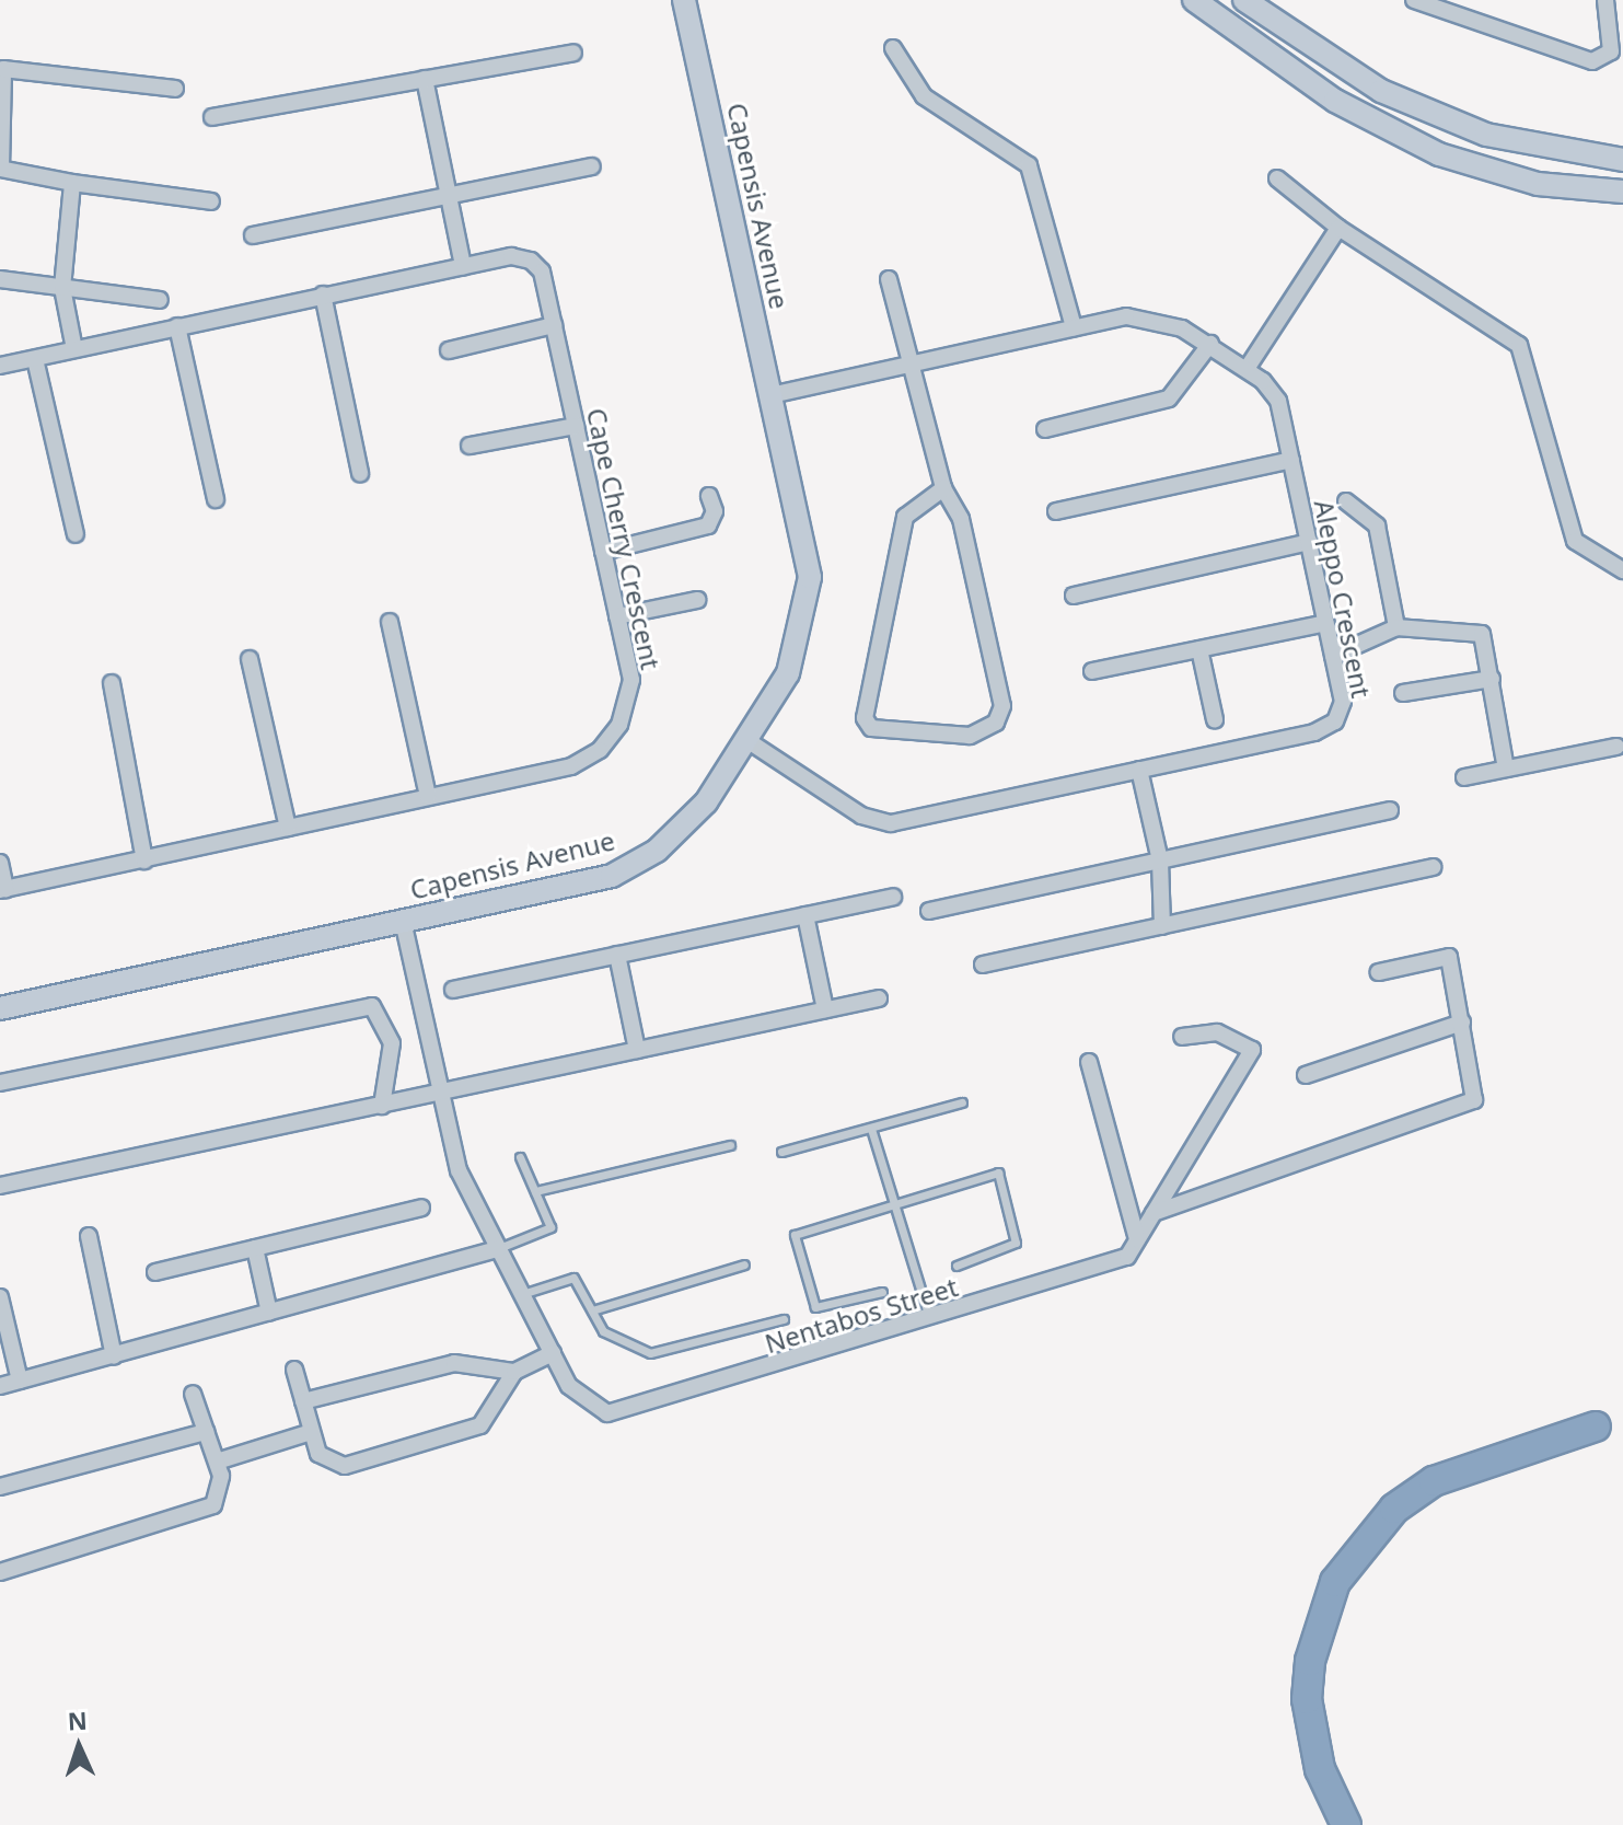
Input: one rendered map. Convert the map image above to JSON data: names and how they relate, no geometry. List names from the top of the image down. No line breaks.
{"streets":{"street":["Capensis Avenue","Cape Cherry Crescent","Aleppo Crescent","Nentabos Street"]},"crossings":[["Capensis Avenue","Aleppo Crescent"]],"north":"top"}
